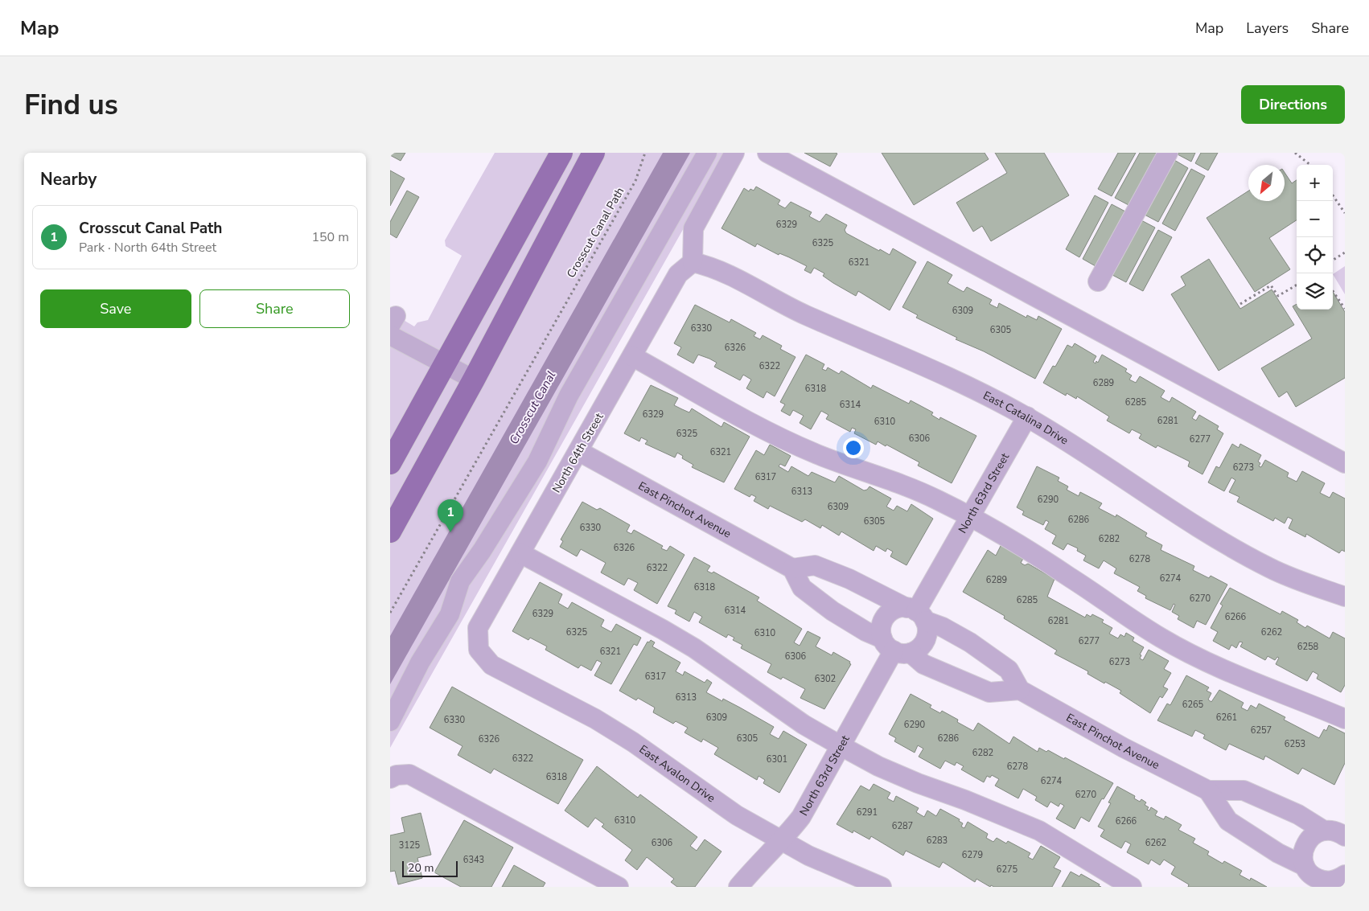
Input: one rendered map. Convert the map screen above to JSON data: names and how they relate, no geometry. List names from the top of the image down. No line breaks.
{"streets":{"street":["East Catalina Drive","North 64th Street","North 63rd Street","East Pinchot Avenue","East Avalon Drive"],"path":["Crosscut Canal Path"]},"crossings":[["East Catalina Drive","North 64th Street"],["East Catalina Drive","North 63rd Street"],["North 64th Street","East Pinchot Avenue"],["North 64th Street","East Avalon Drive"],["North 63rd Street","East Avalon Drive"]],"water":["Crosscut Canal"],"house_numbers":["6329","6325","6321","6309","6330","6305","6326","6322","6289","6318","6285","6314","6329","6281","6310","6325","6306","6277","6321","6273","6317","6313","6290","6309","6286","6305","6330","6282","6326","6278","6322","6274","6289","6318","6270","6285","6314","6329","6266","6281","6325","6262","6310","6277","6258","6321","6306","6273","6317","6302","6313","6265","6309","6261","6330","6290","6257","6305","6286","6326","6253","6282","6322","6301","6278","6318","6274","6270","6291","6310","6266","6287","6283","6306","6262","3125","6279","6343","6275"],"scale_bar":"20 m","north":"bottom left","page":{"header":"Map","nav":["Map","Layers","Share"],"buttons":["Directions",["Save","Share"]],"title":"Find us","heading":"Nearby","map_buttons":["+","−"],"list":[{"mark":"1","name":"Crosscut Canal Path","note":"Park · North 64th Street","value":"150 m"}],"pins":"1","scale":"20 m"}}
